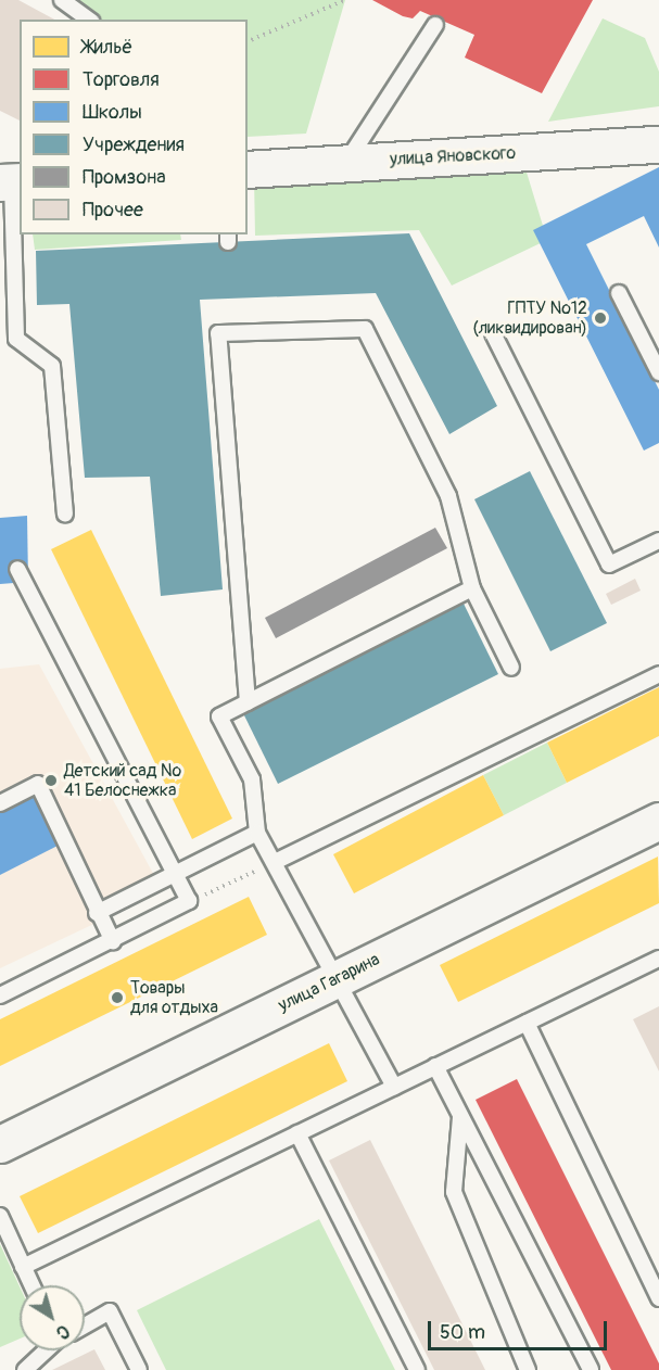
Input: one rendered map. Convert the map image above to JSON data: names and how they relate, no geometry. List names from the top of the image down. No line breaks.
{"streets":{"street":["улица Яновского","улица Гагарина"]},"places":["ГПТУ №12 (ликвидирован)","Детский сад № 41 Белоснежка","Товары для отдыха"],"legend":["Жильё","Торговля","Школы","Учреждения","Промзона","Прочее"],"scale_bar":"50 m","north":"bottom right"}
